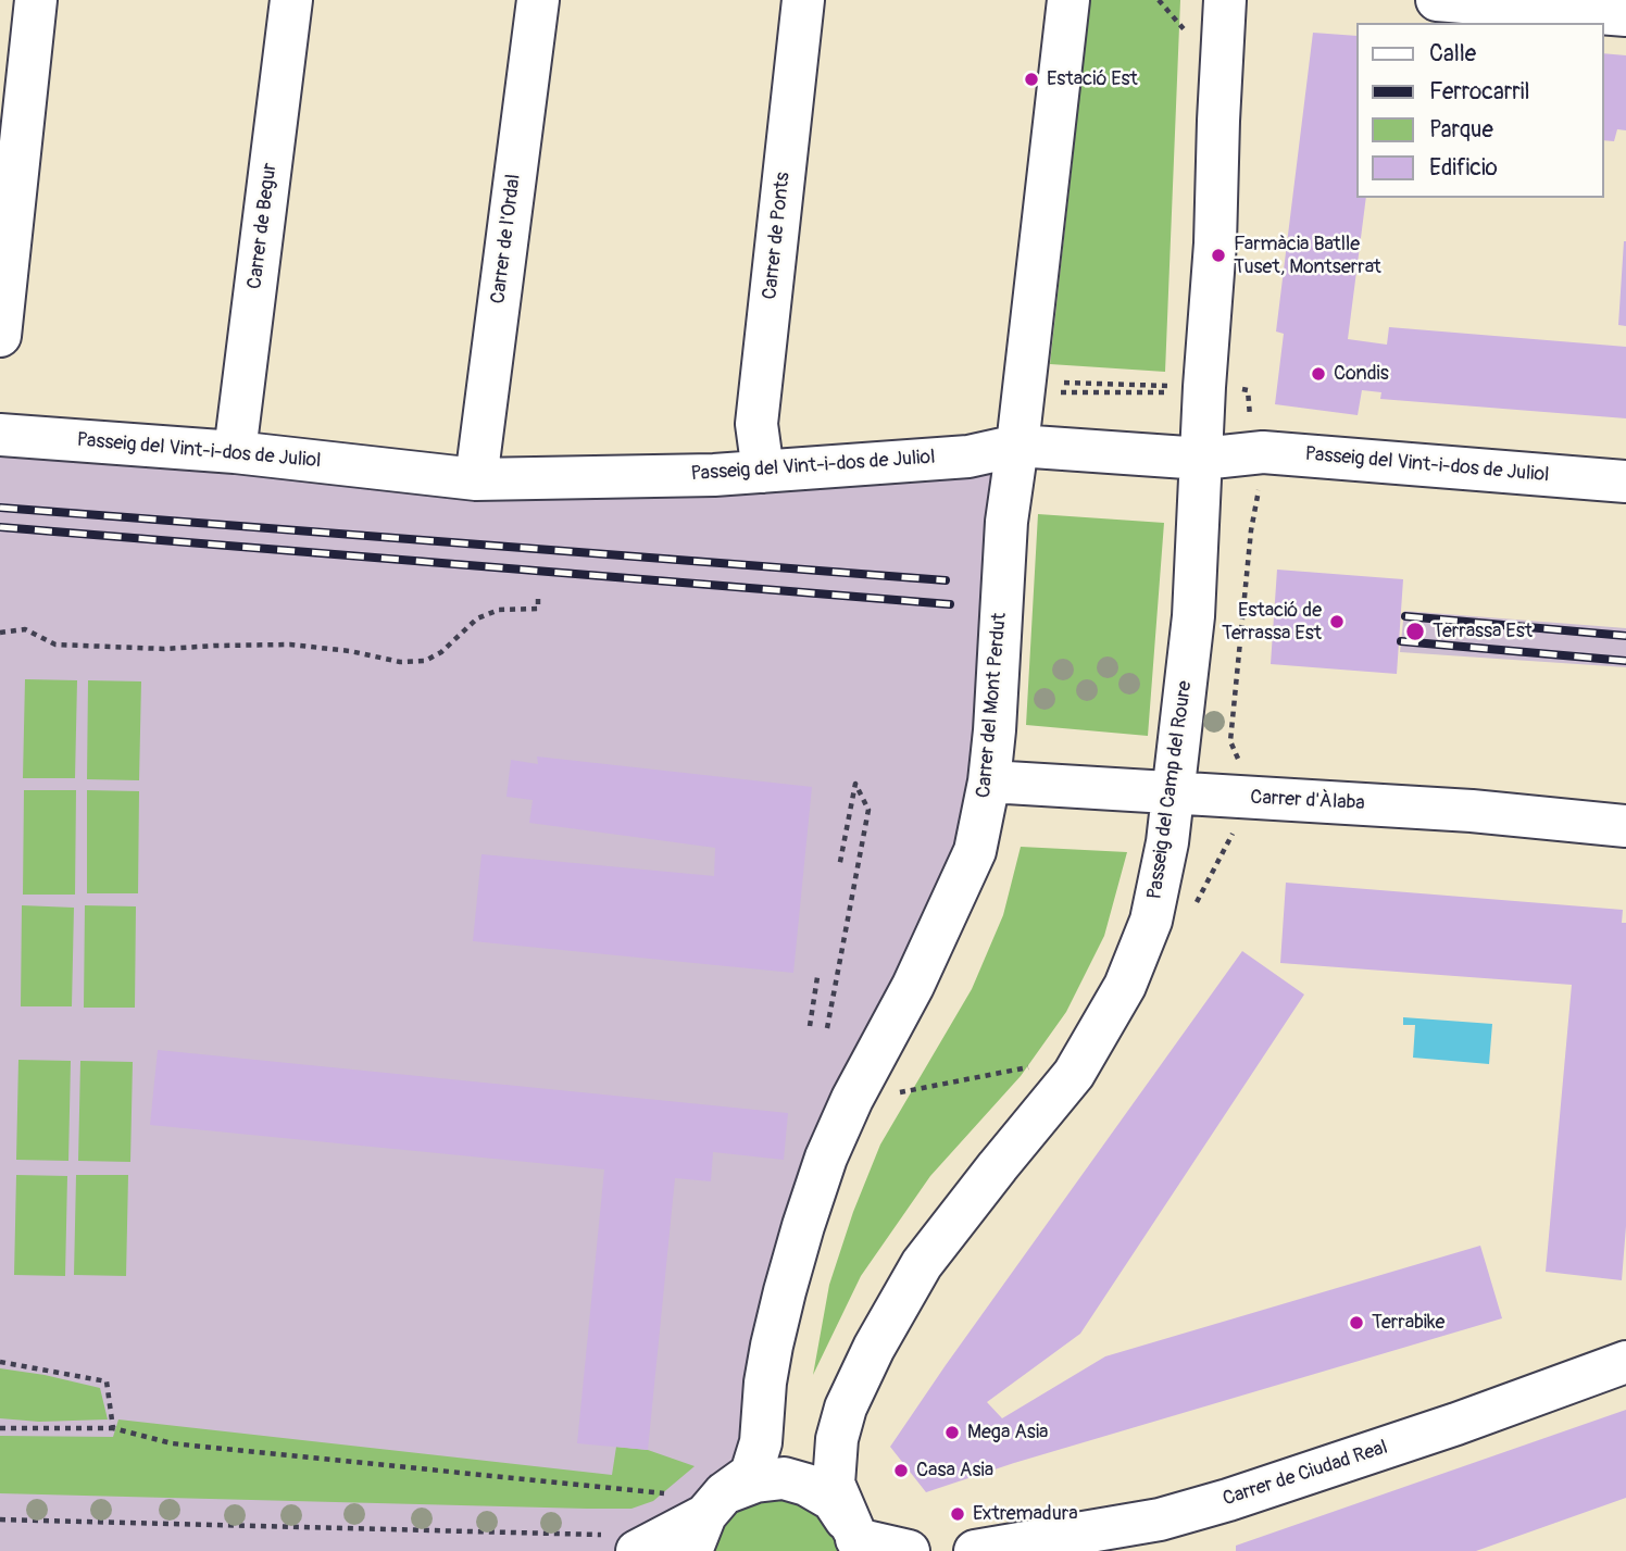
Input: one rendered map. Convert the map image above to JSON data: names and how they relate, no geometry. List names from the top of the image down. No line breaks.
{"streets":{"street":["Carrer de Begur","Carrer de Ponts","Carrer de l'Ordal","Passeig del Vint-i-dos de Juliol","Carrer del Mont Perdut","Passeig del Camp del Roure","Carrer d'Àlaba","Carrer de Ciudad Real"]},"crossings":[["Carrer de Begur","Passeig del Vint-i-dos de Juliol"],["Carrer de Ponts","Passeig del Vint-i-dos de Juliol"],["Carrer de l'Ordal","Passeig del Vint-i-dos de Juliol"],["Passeig del Vint-i-dos de Juliol","Carrer del Mont Perdut"],["Passeig del Vint-i-dos de Juliol","Passeig del Camp del Roure"],["Carrer del Mont Perdut","Carrer d'Àlaba"],["Passeig del Camp del Roure","Carrer d'Àlaba"]],"places":["Estació Est","Farmàcia Batlle Tuset, Montserrat","Condis","Estació de Terrassa Est","Terrassa Est","Terrabike","Mega Asia","Casa Asia","Extremadura"],"legend":["Calle","Ferrocarril","Parque","Edificio"]}
